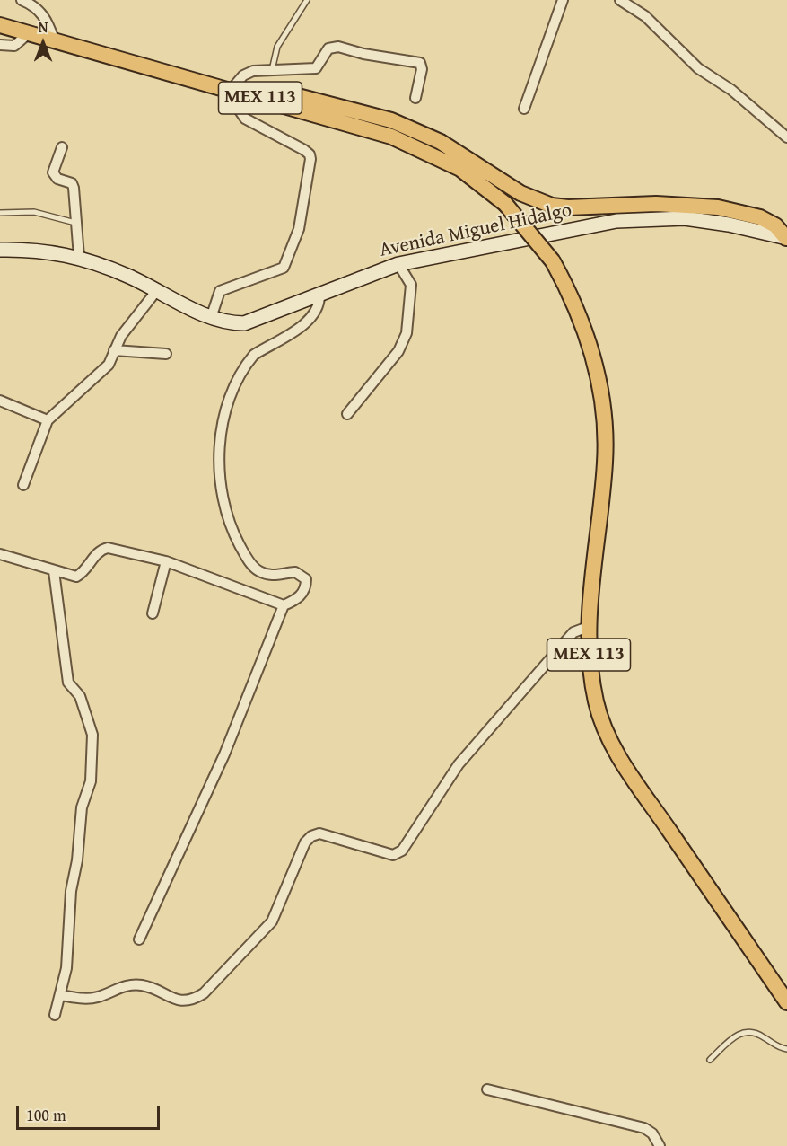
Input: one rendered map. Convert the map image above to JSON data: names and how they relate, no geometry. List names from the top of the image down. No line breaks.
{"streets":{"main road":["MEX 113","Avenida Miguel Hidalgo"]},"scale_bar":"100 m","north":"top"}
